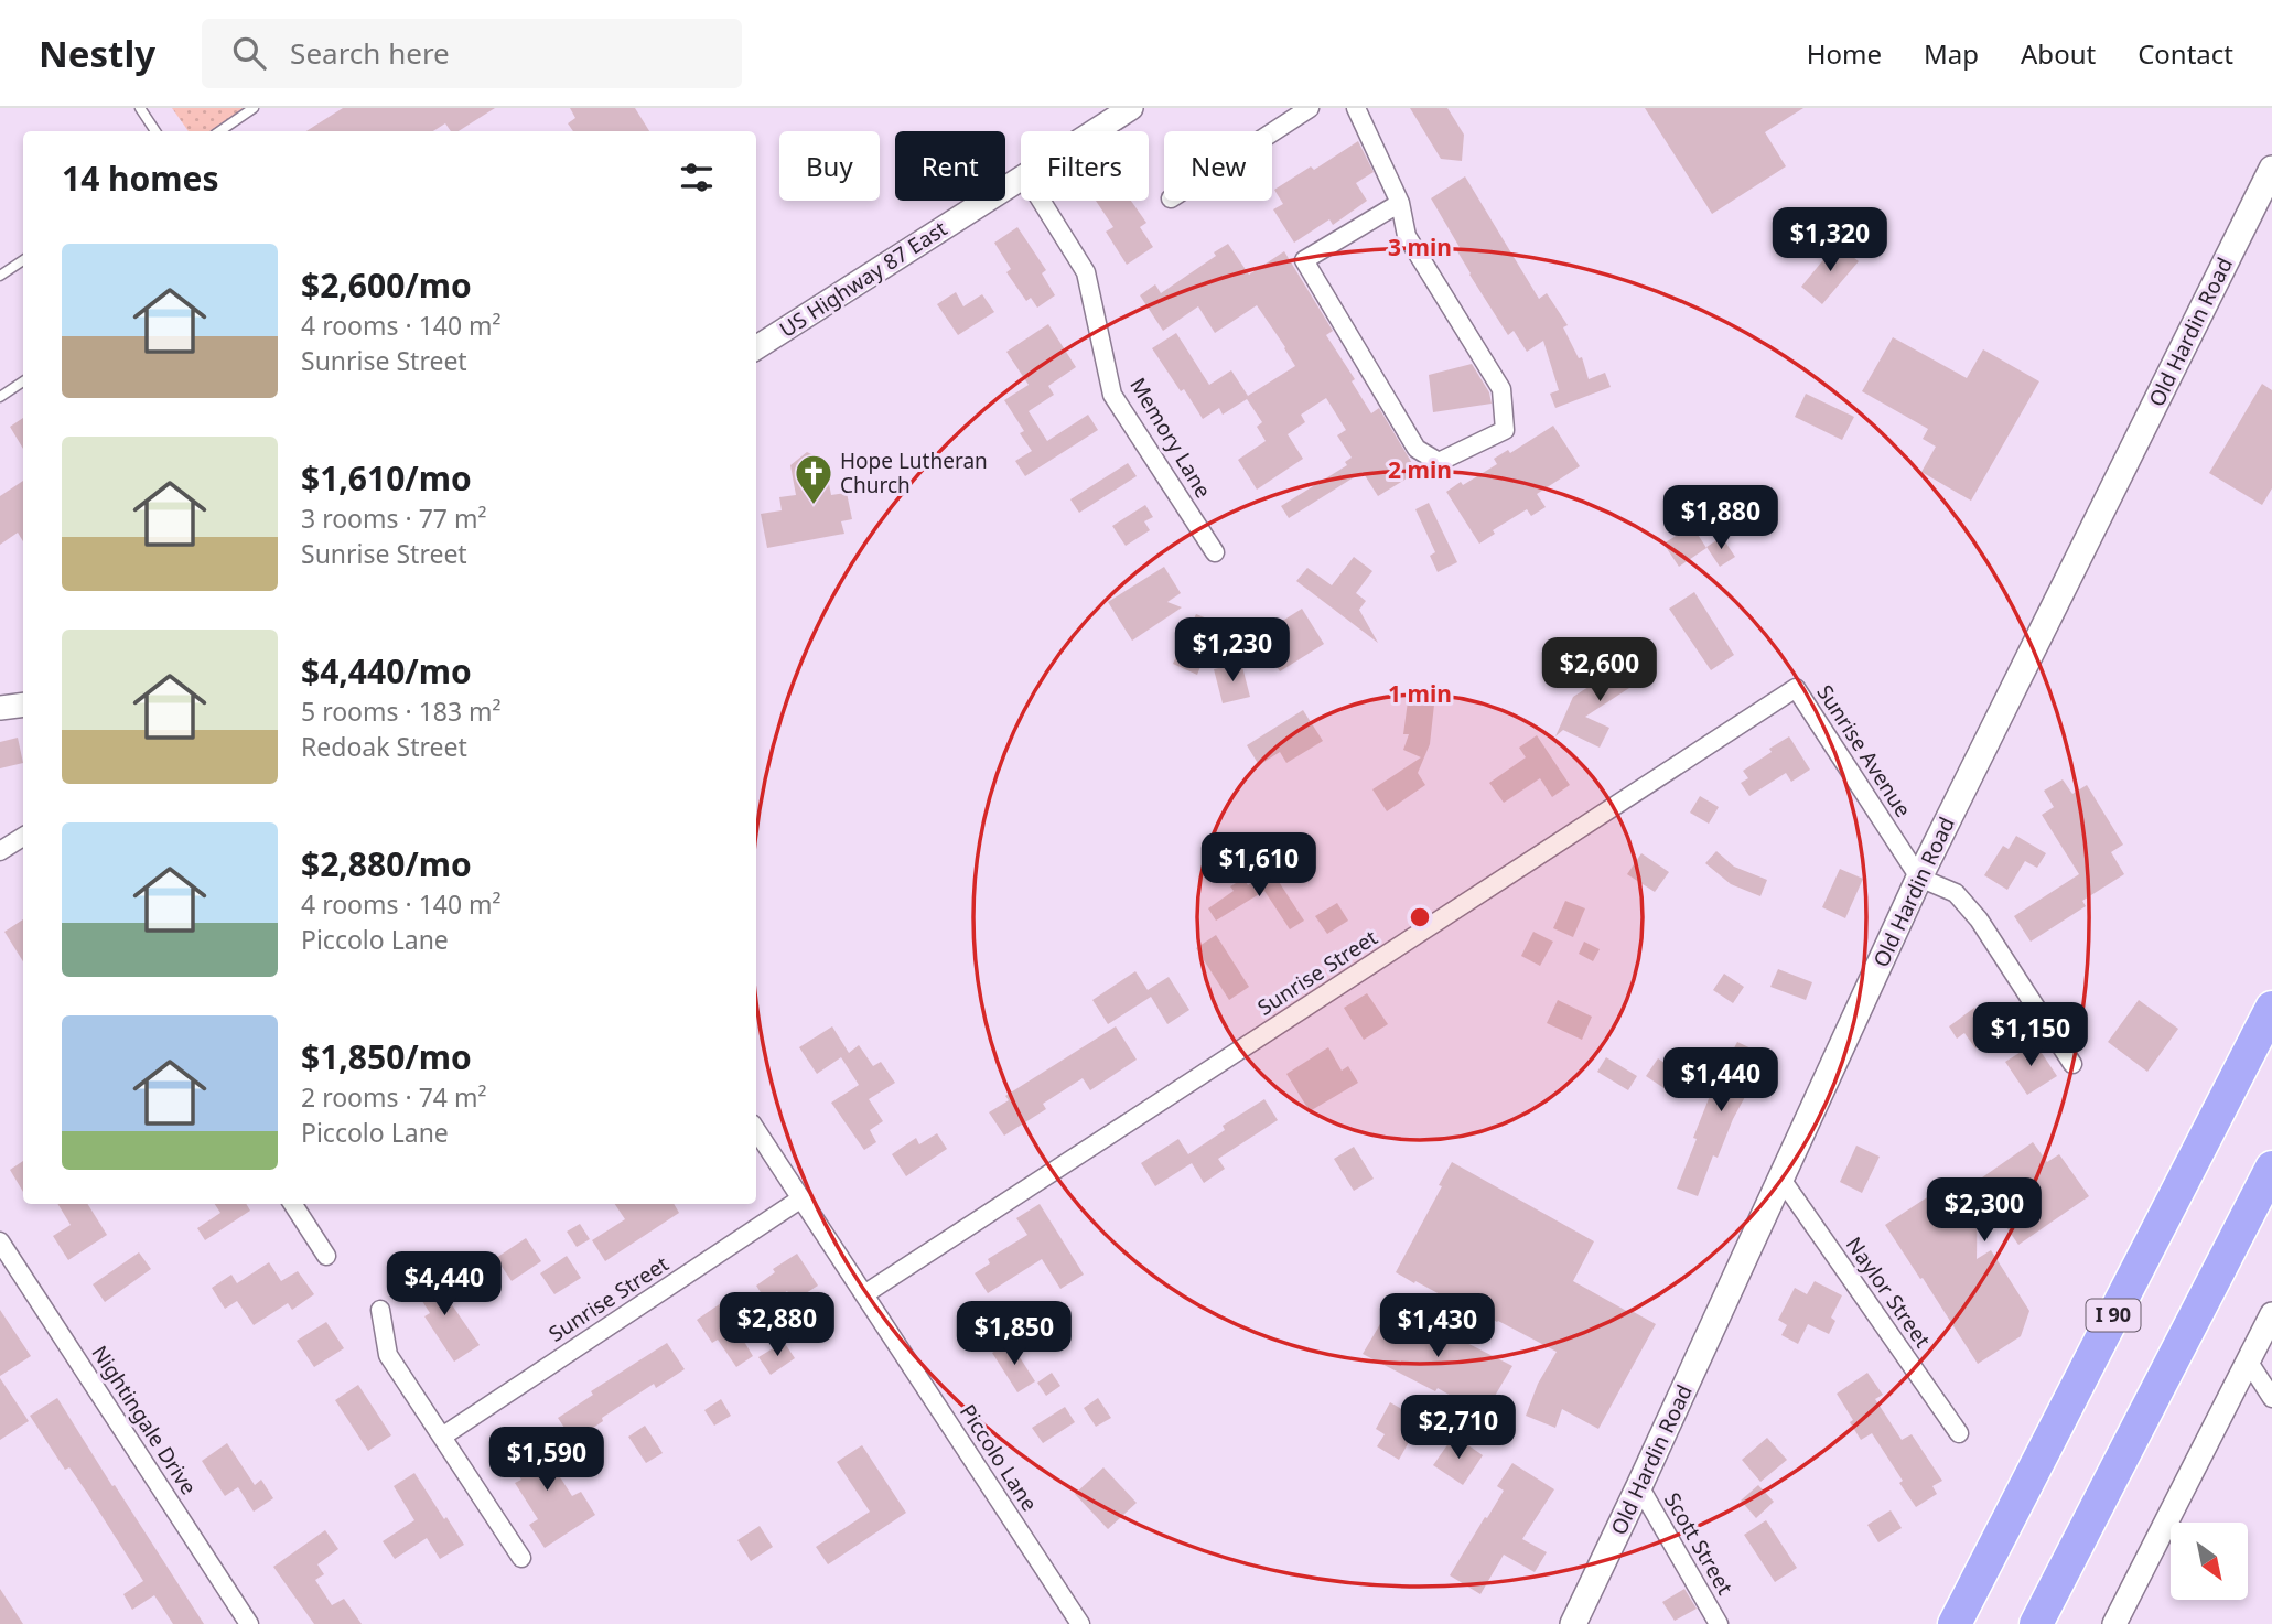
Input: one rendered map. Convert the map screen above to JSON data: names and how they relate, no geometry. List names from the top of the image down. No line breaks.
{"streets":{"highway":["I 90"],"main road":["Old Hardin Road"],"street":["US Highway 87 East","Memory Lane","Sunrise Avenue","Sunrise Street","Naylor Street","Nightingale Drive","Piccolo Lane","Scott Street"]},"crossings":[["Old Hardin Road","Sunrise Avenue"],["Old Hardin Road","Naylor Street"],["Old Hardin Road","Scott Street"],["Sunrise Avenue","Sunrise Street"],["Sunrise Street","Piccolo Lane"]],"places":{"church":["Hope Lutheran Church"]},"north":"bottom right","page":{"header":"Nestly","search":"Search here","nav":["Home","Map","About","Contact"],"chip":["Buy","Rent","Filters","New"],"heading":"14 homes","price":["$1,320","$1,880","$1,230","$2,600","$1,610","$1,150","$1,440","$2,300","$4,440","$2,880","$1,430","$1,850","$2,710","$1,590"],"list":[{"name":"$2,600/mo","note":"4 rooms · 140 m² · Sunrise Street"},{"name":"$1,610/mo","note":"3 rooms · 77 m² · Sunrise Street"},{"name":"$4,440/mo","note":"5 rooms · 183 m² · Redoak Street"},{"name":"$2,880/mo","note":"4 rooms · 140 m² · Piccolo Lane"},{"name":"$1,850/mo","note":"2 rooms · 74 m² · Piccolo Lane"}]},"rings":["3 min","2 min","1 min"]}
